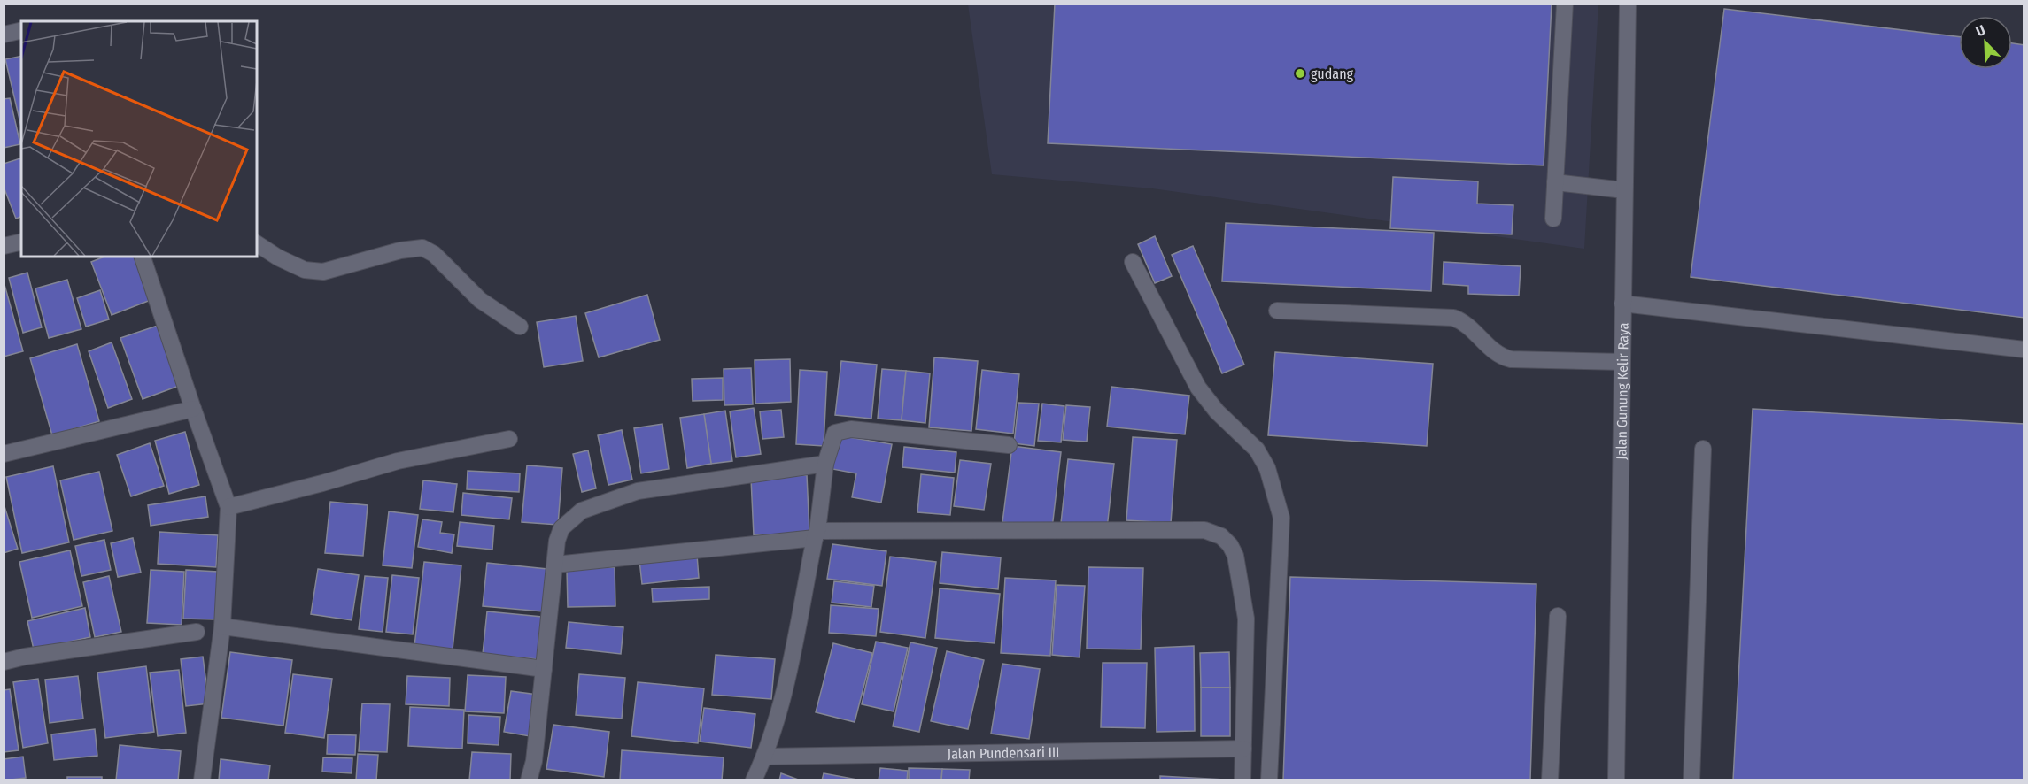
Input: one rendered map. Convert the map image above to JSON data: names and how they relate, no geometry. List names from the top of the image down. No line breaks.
{"streets":{"street":["Jalan Gunung Kelir Raya","Jalan Pundensari III"]},"places":["gudang"],"north":"top left"}
